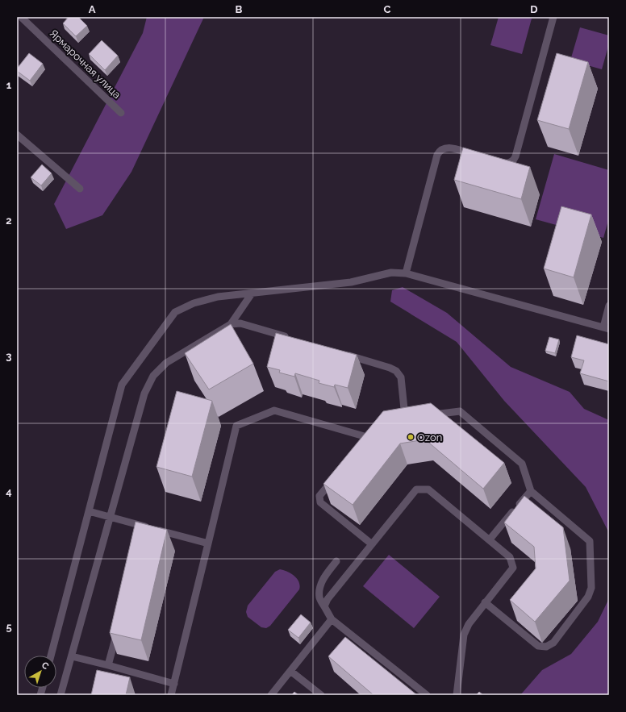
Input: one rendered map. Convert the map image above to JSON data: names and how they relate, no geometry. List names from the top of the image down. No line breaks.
{"streets":{"lane":["Ярмарочная улица"]},"places":["Ozon"],"north":"top right","grid":{"columns":["A","B","C","D"],"rows":["1","2","3","4","5"]}}
